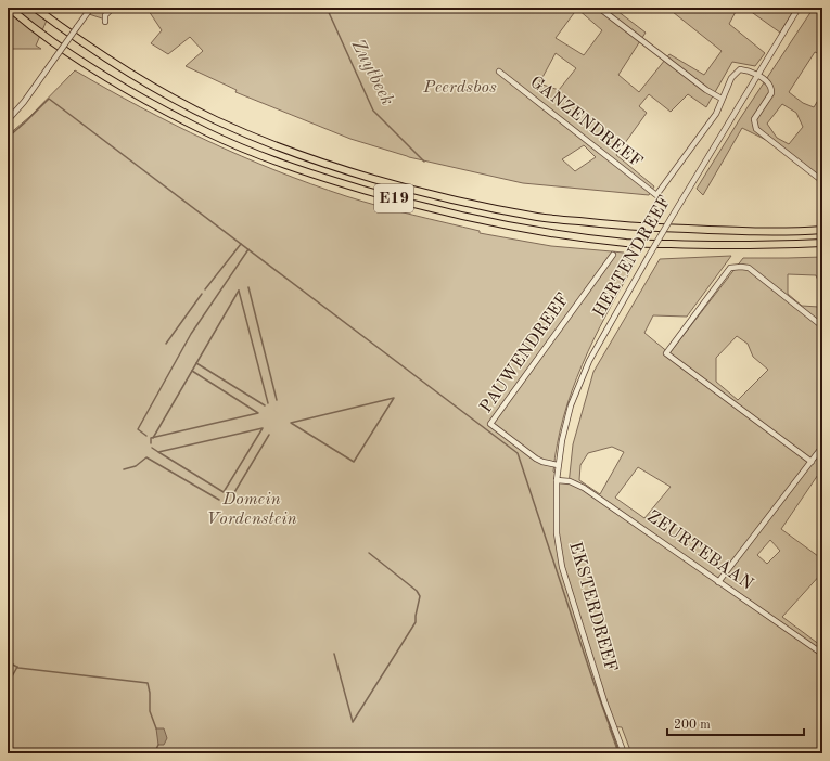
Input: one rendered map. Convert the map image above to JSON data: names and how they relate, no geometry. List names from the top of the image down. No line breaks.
{"streets":{"highway":["E19"],"street":["GANZENDREEF","HERTENDREEF","PAUWENDREEF","ZEURTEBAAN","EKSTERDREEF"]},"crossings":[["GANZENDREEF","HERTENDREEF"],["HERTENDREEF","PAUWENDREEF"],["HERTENDREEF","EKSTERDREEF"],["PAUWENDREEF","EKSTERDREEF"],["ZEURTEBAAN","EKSTERDREEF"]],"water":["Zuytbeek"],"parks":["Peerdsbos","Domein Vordenstein"],"scale_bar":"200 m"}
